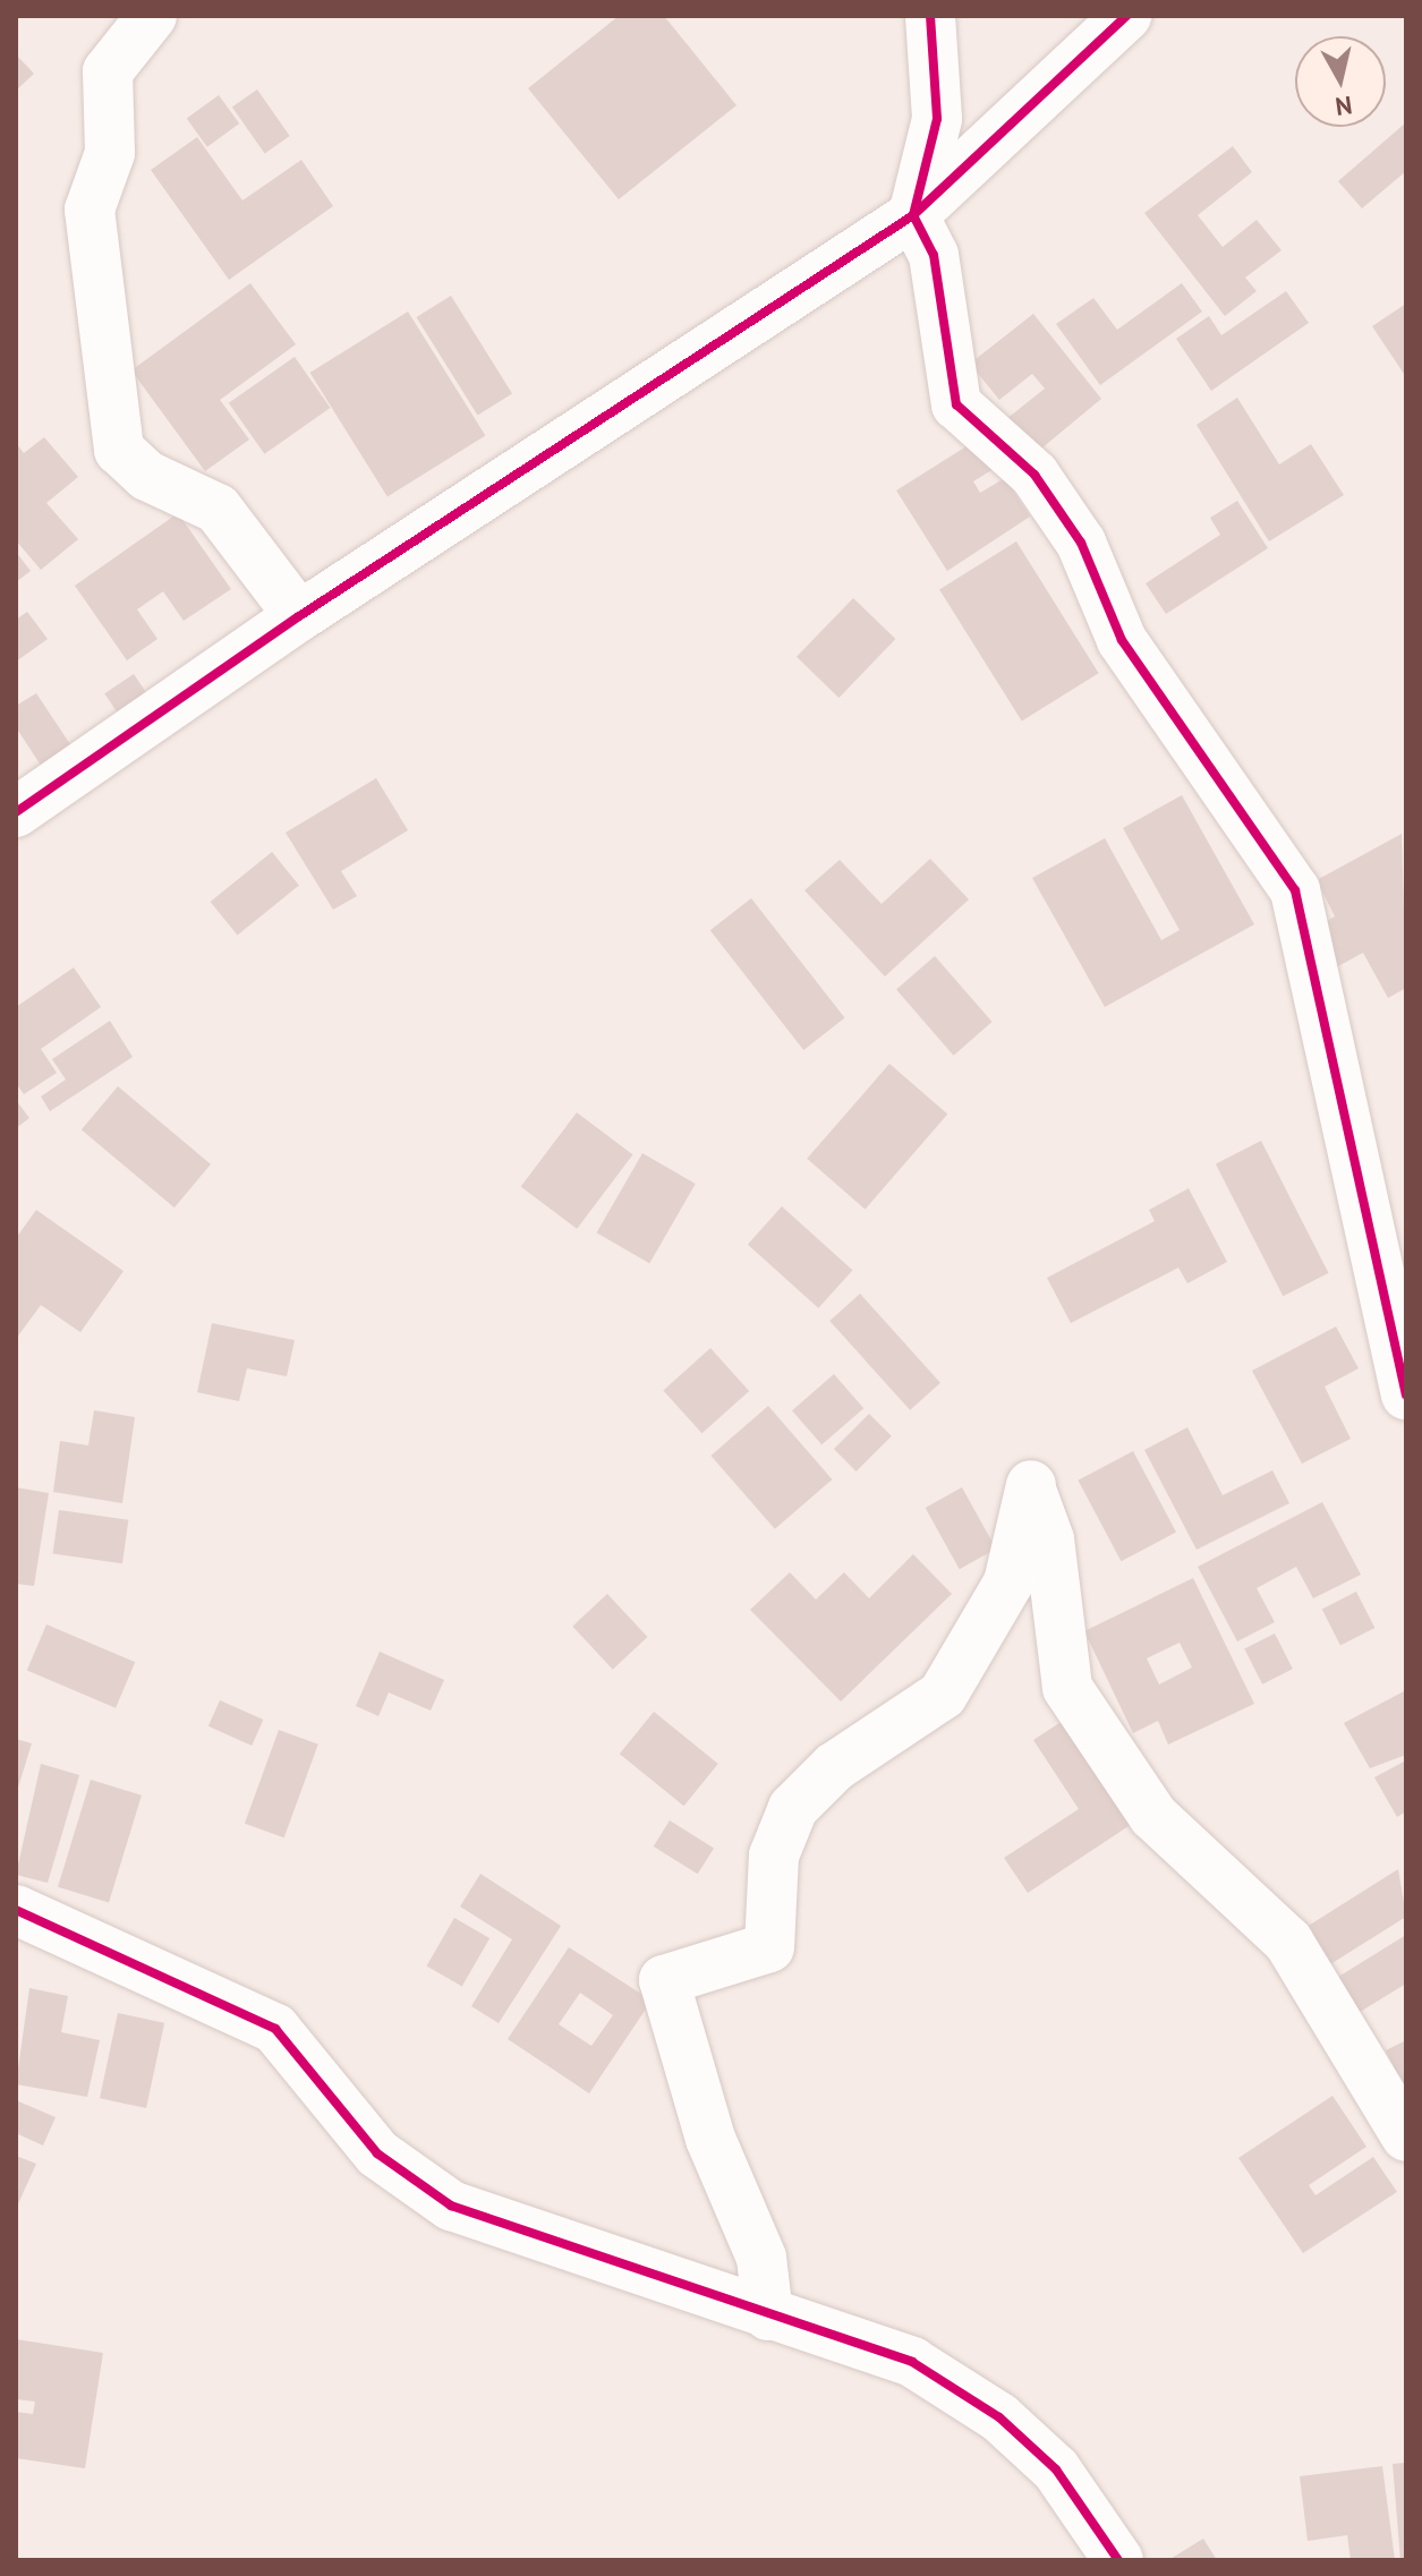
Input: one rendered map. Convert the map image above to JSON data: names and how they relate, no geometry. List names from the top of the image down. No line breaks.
{"north":"bottom"}
